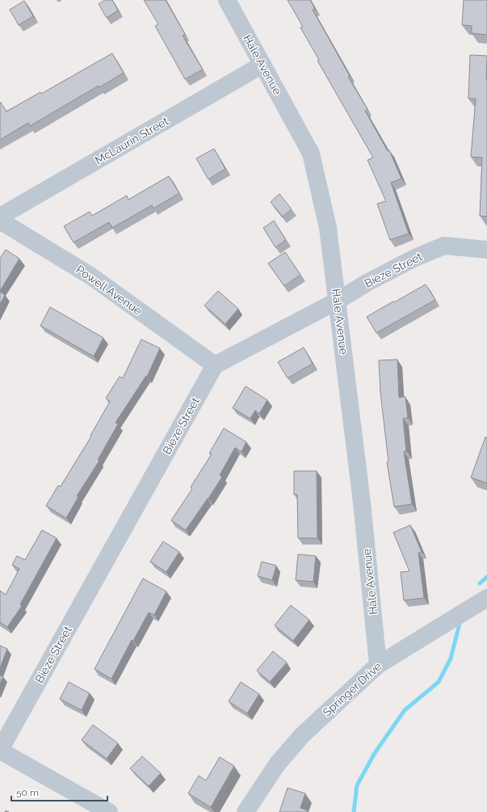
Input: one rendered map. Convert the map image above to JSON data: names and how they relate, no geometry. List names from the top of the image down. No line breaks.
{"streets":{"street":["Hale Avenue","McLaurin Street","Bieze Street","Powell Avenue","Springer Drive"]},"crossings":[["Hale Avenue","McLaurin Street"],["Hale Avenue","Bieze Street"],["Hale Avenue","Springer Drive"],["Bieze Street","Powell Avenue"]],"scale_bar":"50 m"}
